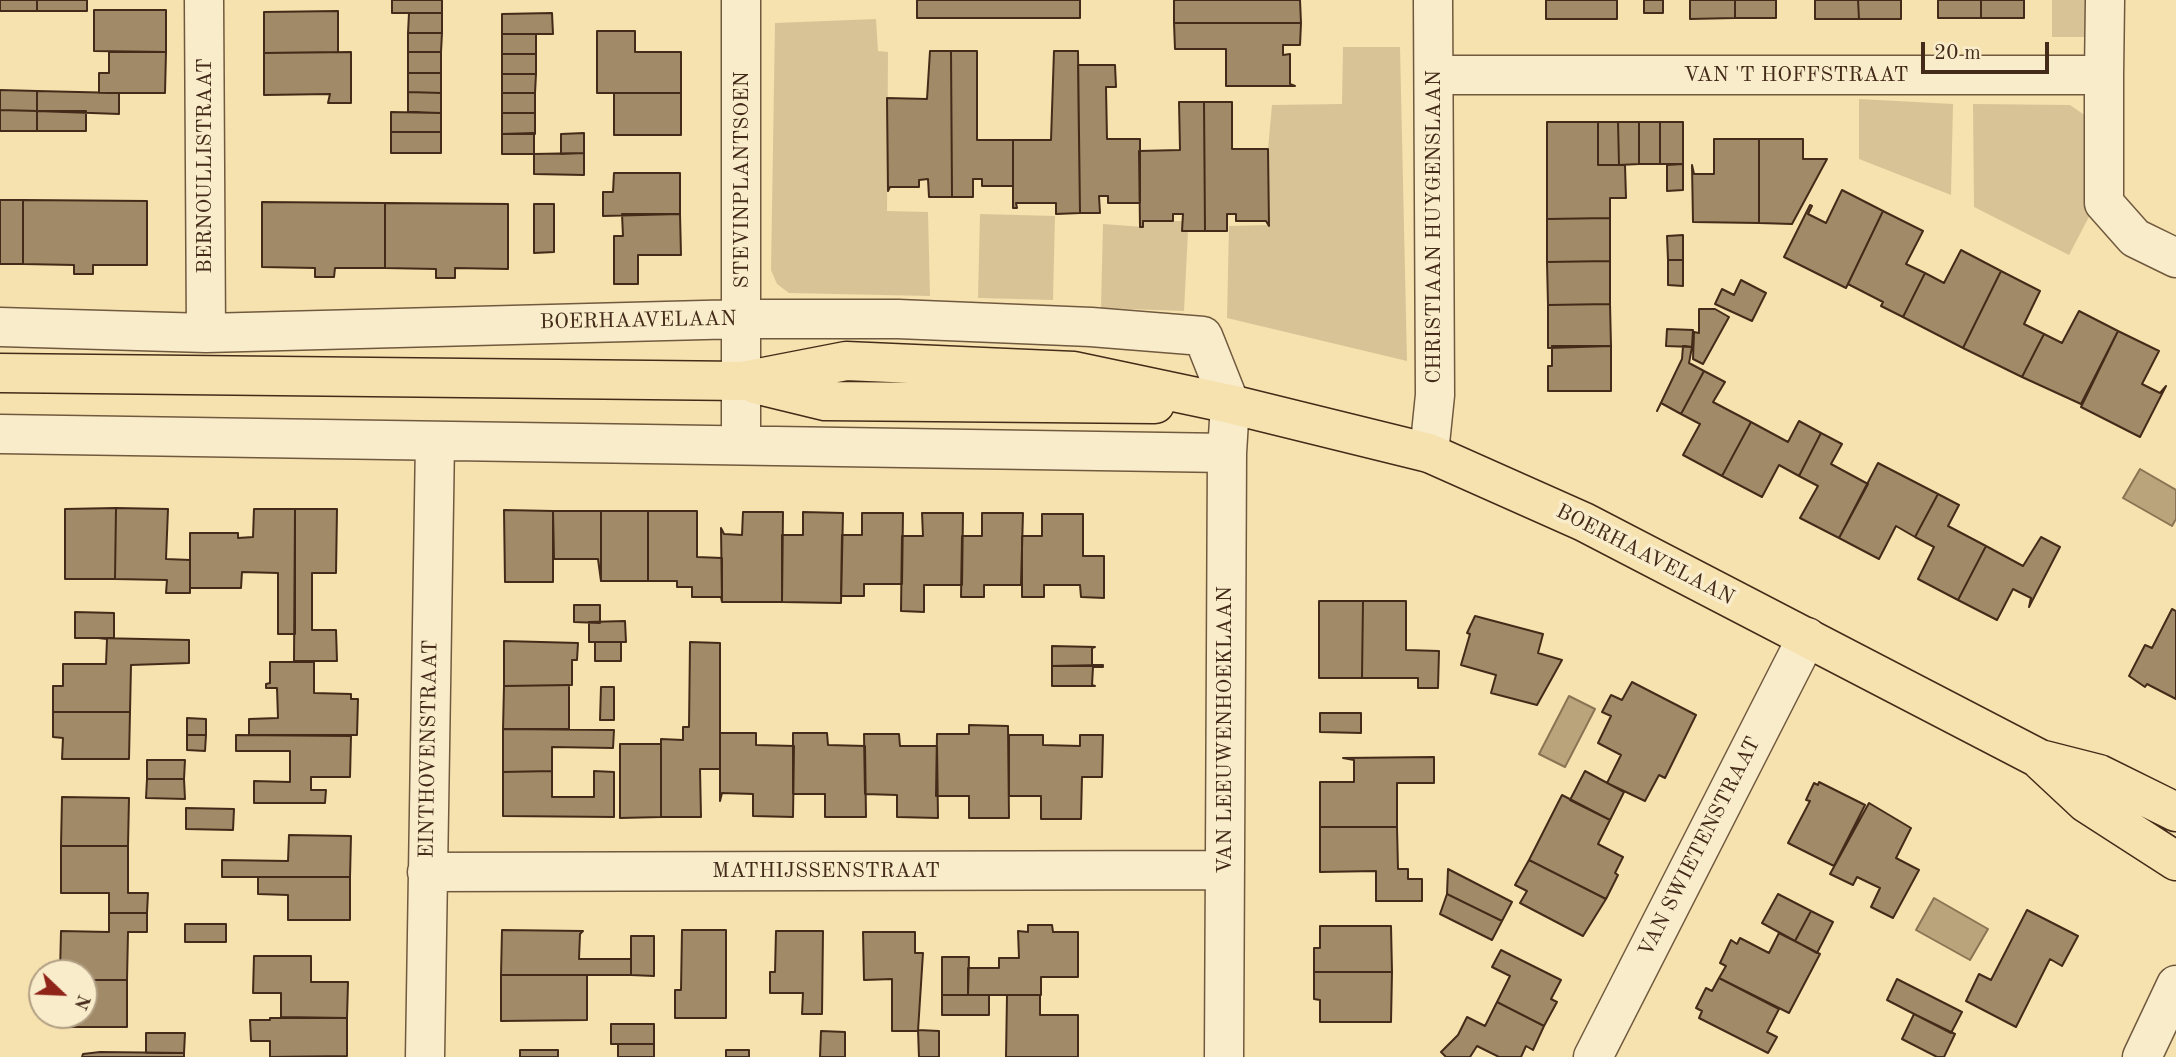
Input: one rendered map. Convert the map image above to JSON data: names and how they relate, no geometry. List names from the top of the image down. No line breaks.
{"streets":{"main road":["BOERHAAVELAAN"],"street":["VAN 'T HOFFSTRAAT","BERNOULLISTRAAT","STEVINPLANTSOEN","CHRISTIAAN HUYGENSLAAN","VAN LEEUWENHOEKLAAN","EINTHOVENSTRAAT","VAN SWIETENSTRAAT","MATHIJSSENSTRAAT"]},"crossings":[["VAN 'T HOFFSTRAAT","CHRISTIAAN HUYGENSLAAN"],["BERNOULLISTRAAT","BOERHAAVELAAN"],["STEVINPLANTSOEN","BOERHAAVELAAN"],["CHRISTIAAN HUYGENSLAAN","BOERHAAVELAAN"],["BOERHAAVELAAN","VAN LEEUWENHOEKLAAN"],["BOERHAAVELAAN","VAN SWIETENSTRAAT"],["VAN LEEUWENHOEKLAAN","MATHIJSSENSTRAAT"],["EINTHOVENSTRAAT","MATHIJSSENSTRAAT"]],"scale_bar":"20 m","north":"bottom right"}
